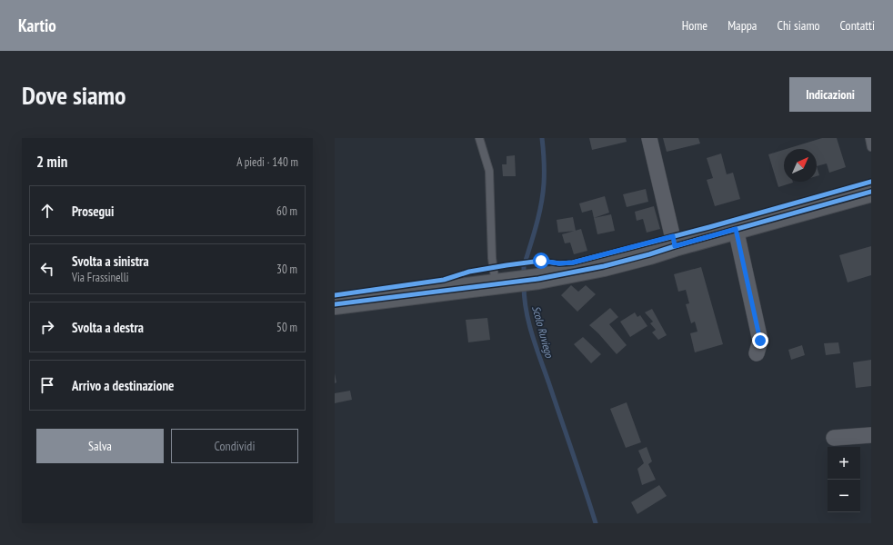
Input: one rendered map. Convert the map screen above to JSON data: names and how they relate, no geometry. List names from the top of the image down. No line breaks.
{"water":["Scolo Ruviego"],"north":"top right","page":{"header":"Kartio","nav":["Home","Mappa","Chi siamo","Contatti"],"buttons":["Indicazioni",["Salva","Condividi"]],"title":"Dove siamo","heading":["2 min","A piedi · 140 m"],"list":[["Prosegui","60 m"],["Svolta a sinistra","Via Frassinelli","30 m"],["Svolta a destra","50 m"],"Arrivo a destinazione"],"map_buttons":["+","−"]}}
